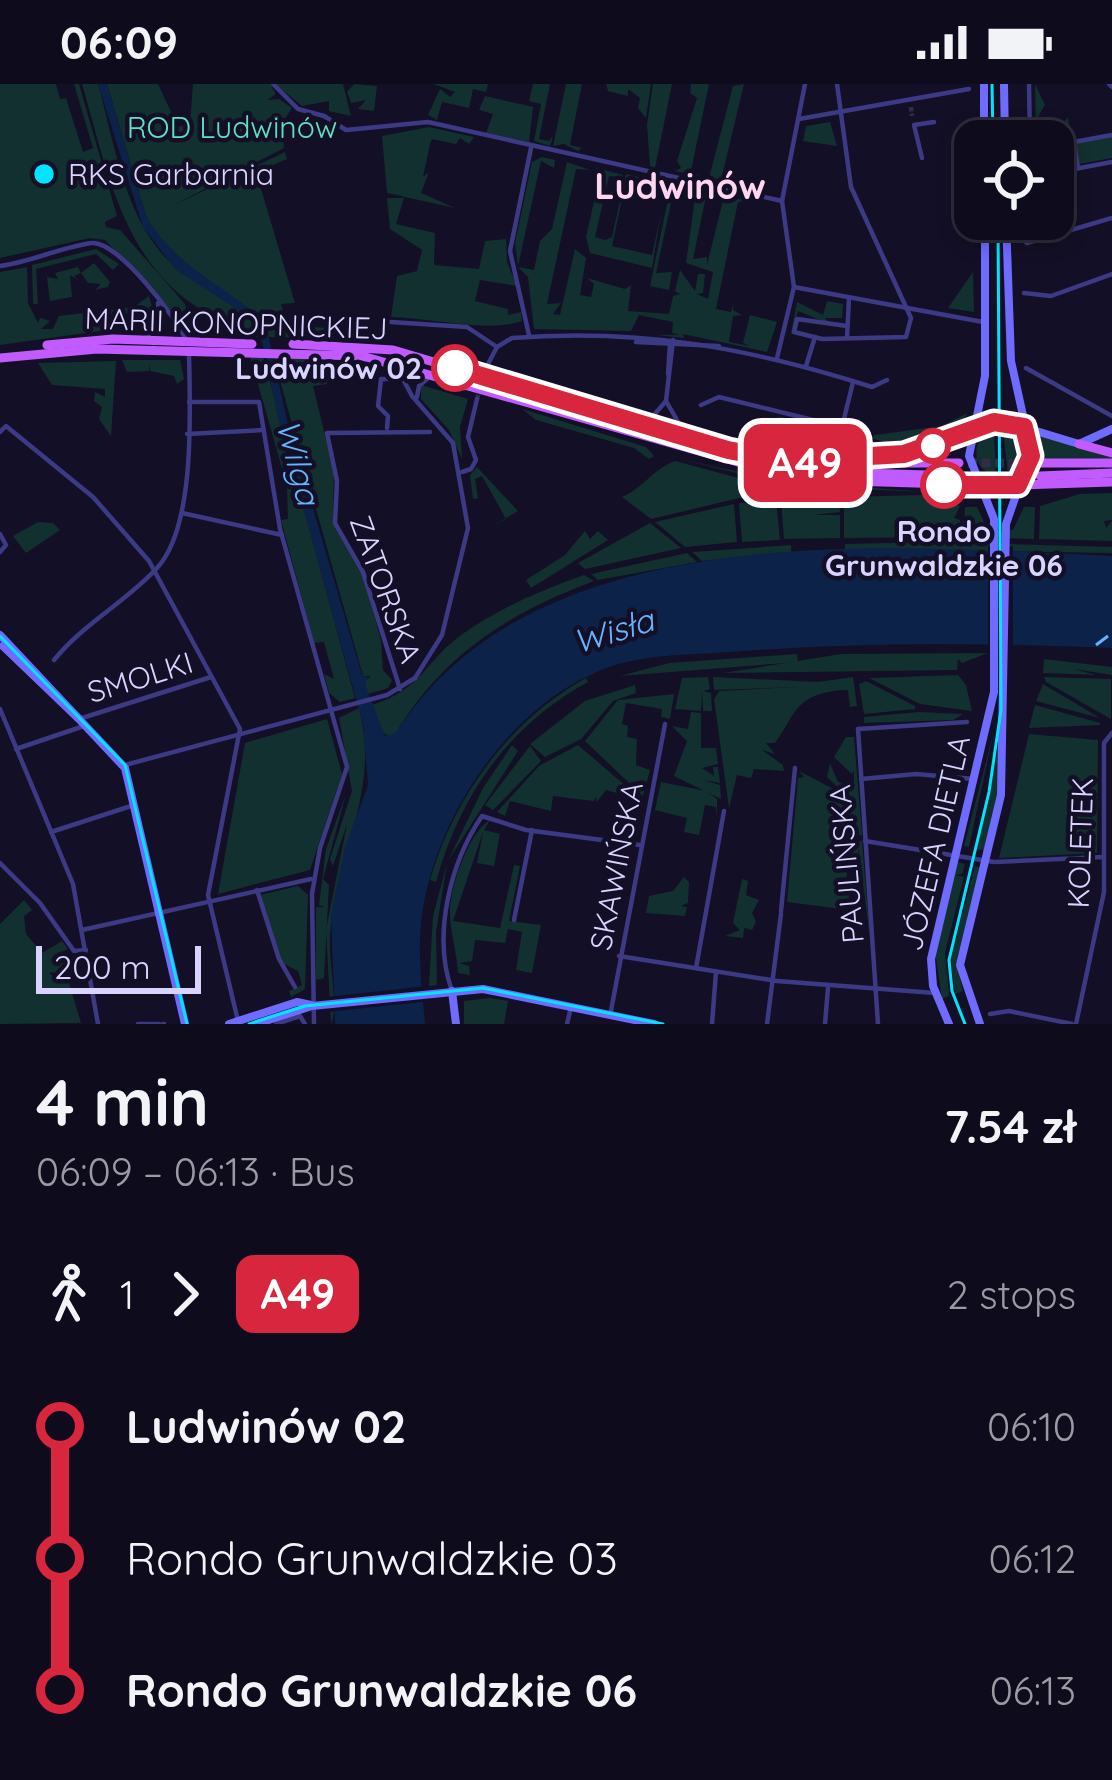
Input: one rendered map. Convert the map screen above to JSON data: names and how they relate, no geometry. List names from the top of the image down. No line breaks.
{"streets":{"main road":["MARII KONOPNICKIEJ"],"street":["ZATORSKA","SMOLKI","JÓZEFA DIETLA","KOLETEK","PAULIŃSKA","SKAWIŃSKA"]},"districts":["Ludwinów"],"water":["Wilga","Wisła"],"parks":["ROD Ludwinów"],"places":["RKS Garbarnia","Ludwinów 02","Rondo Grunwaldzkie 06"],"lines":["bus line A49"],"scale_bar":"200 m","page":{"status":"06:09","on_map":"A49","scale":"200 m","heading":["4 min","06:09 – 06:13 · Bus","7.54 zł"],"legs":["1","A49","2 stops"],"list":[{"name":"Ludwinów 02","value":"06:10"},{"name":"Rondo Grunwaldzkie 03","value":"06:12"},{"name":"Rondo Grunwaldzkie 06","value":"06:13"}]}}
